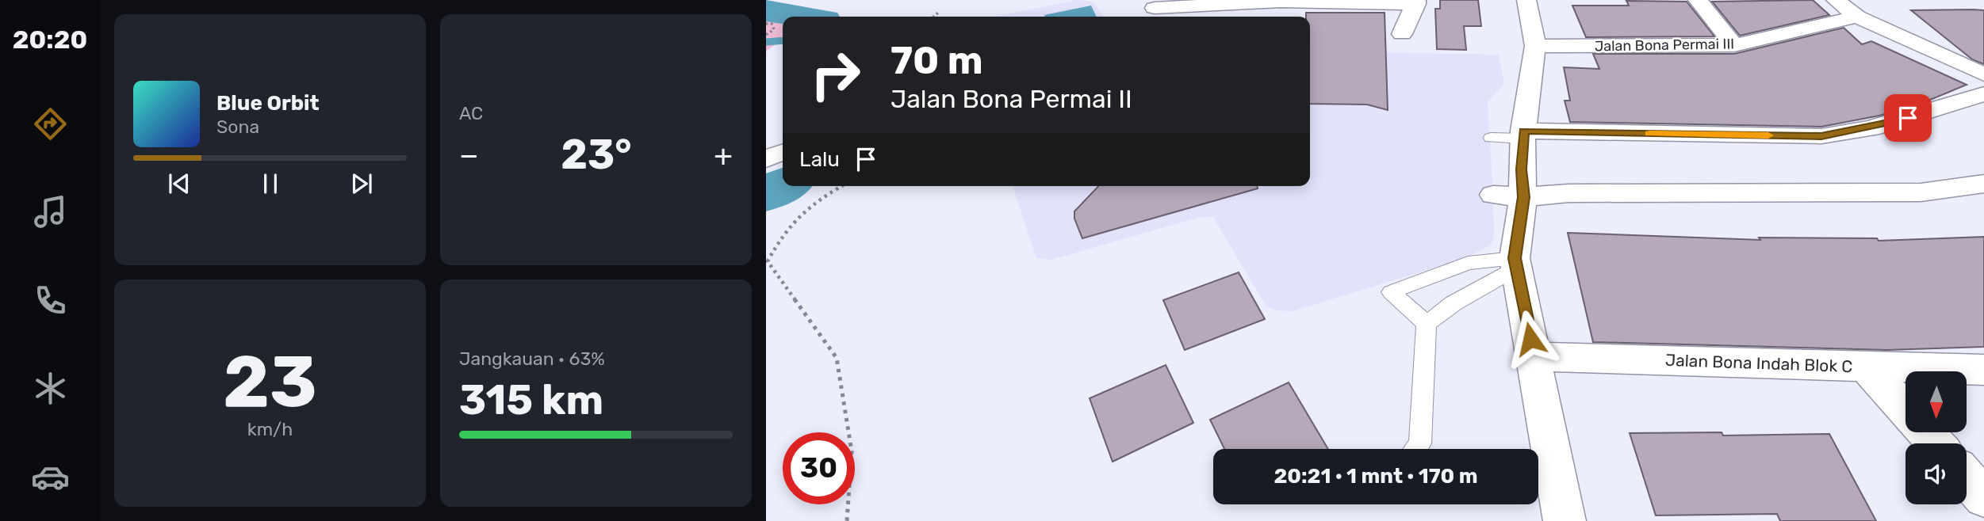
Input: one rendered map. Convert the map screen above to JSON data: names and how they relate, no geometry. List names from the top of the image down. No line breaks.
{"streets":{"street":["Jalan Bona Permai III","Jalan Bona Indah Blok C"]},"north":"bottom","page":{"tabs":"20:20","tile":["AC",["23","km/h"],["Jangkauan · 63%","315 km"]],"turn":["70 m","Jalan Bona Permai II"],"song":["Blue Orbit","Sona"],"heat":["−","23°","+"],"then":"Lalu","limit":"30","trip":"20:21 · 1 mnt · 170 m"}}
